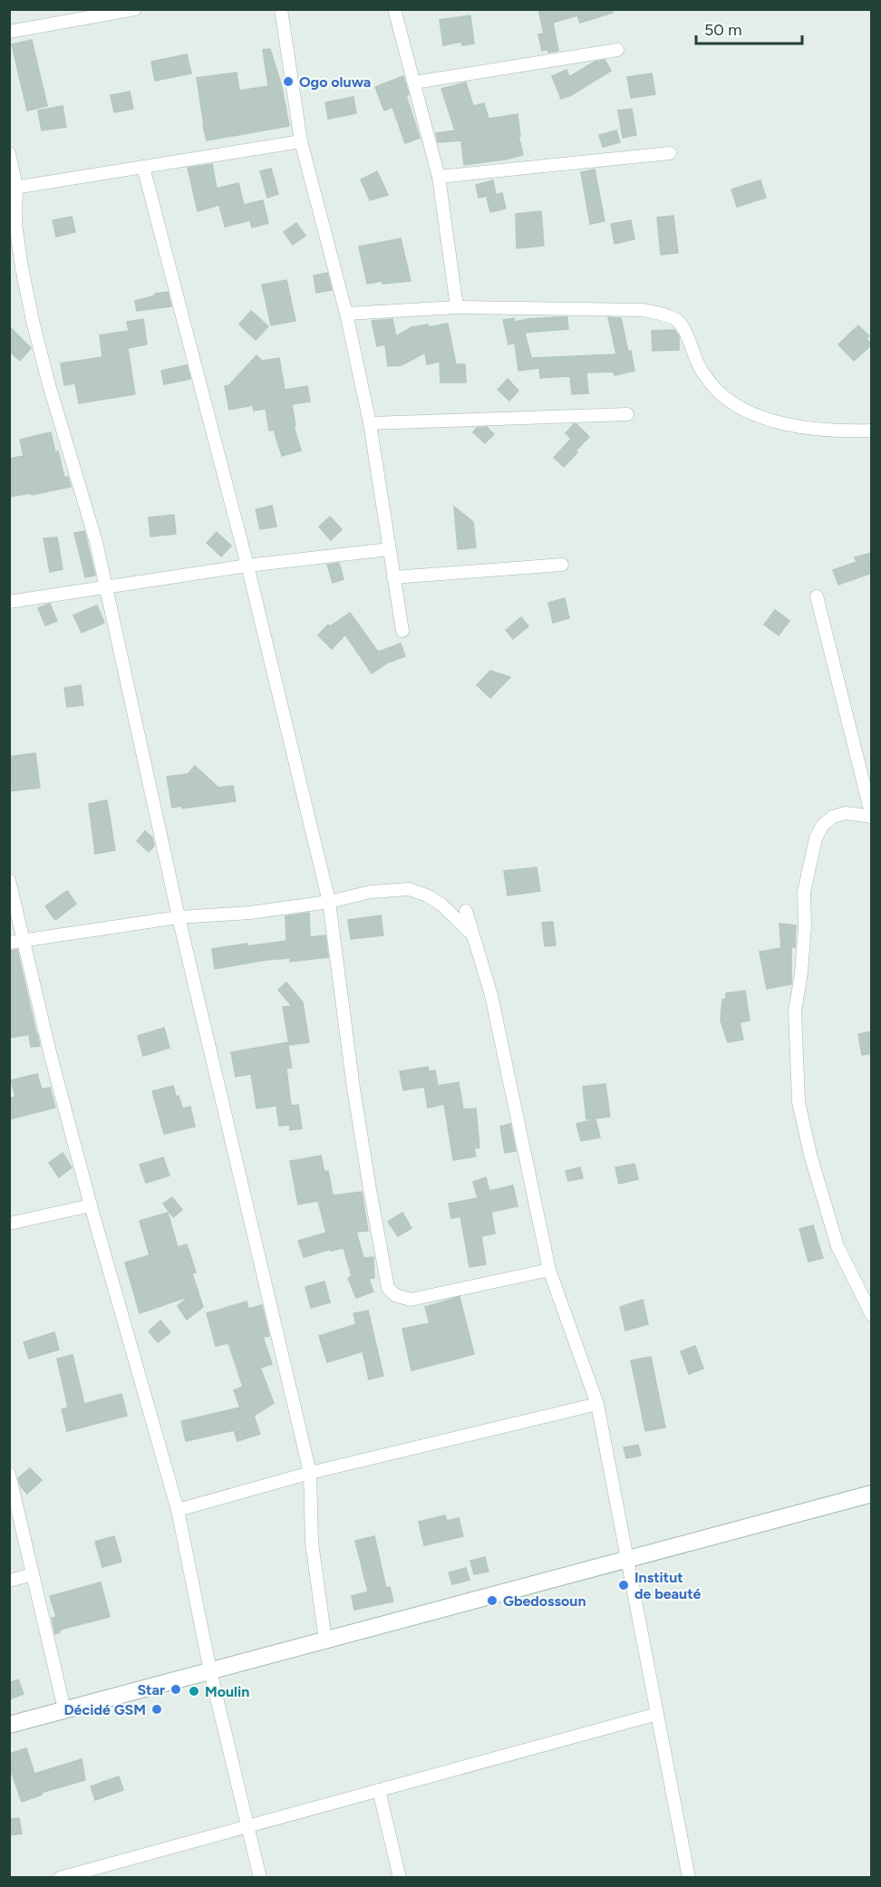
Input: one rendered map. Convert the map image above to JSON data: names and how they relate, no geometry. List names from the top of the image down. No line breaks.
{"places":["Ogo oluwa","Institut de beauté","Gbedossoun","Star","Moulin","Décidé GSM"],"scale_bar":"50 m"}
